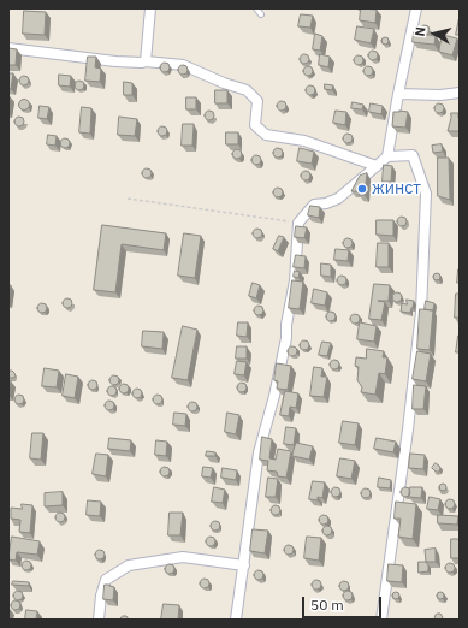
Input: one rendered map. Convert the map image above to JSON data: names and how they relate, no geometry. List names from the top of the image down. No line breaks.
{"places":["жинст"],"scale_bar":"50 m","north":"left"}
